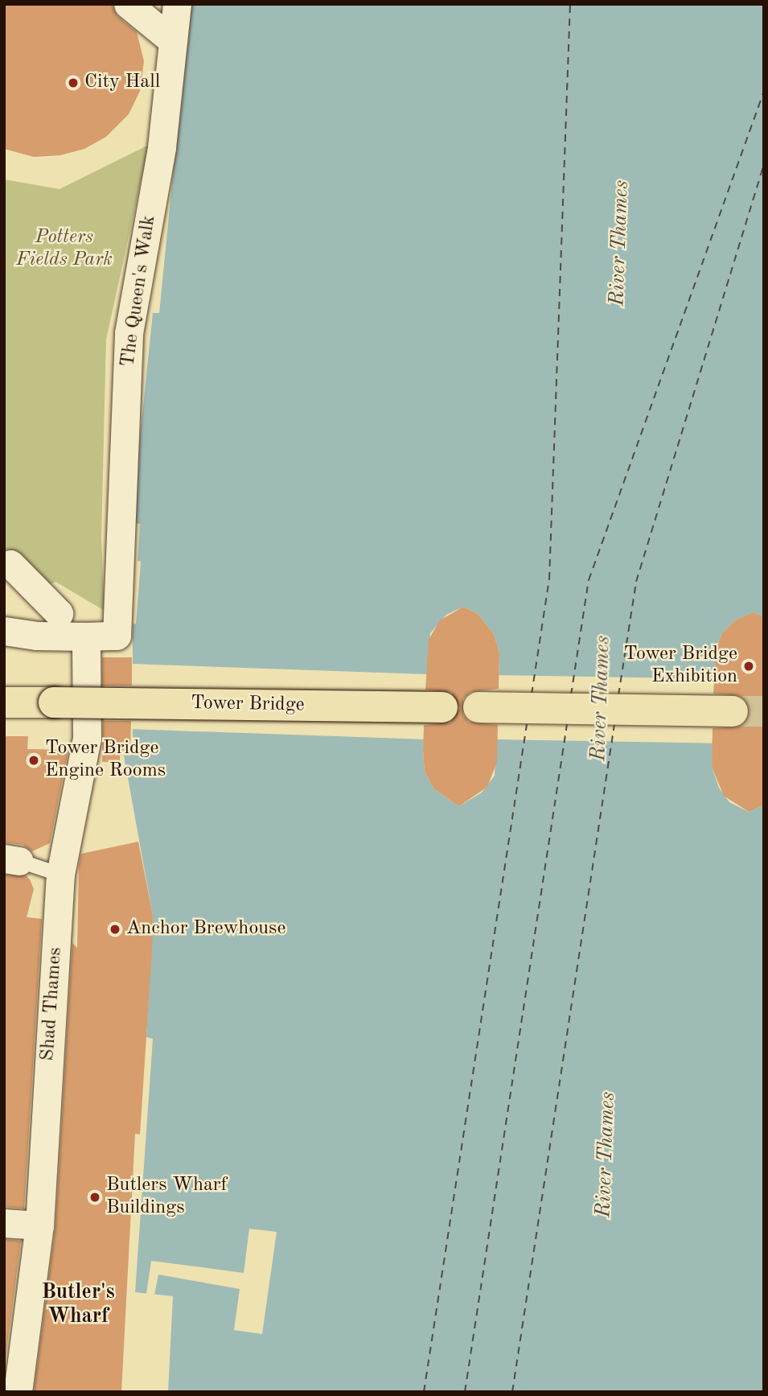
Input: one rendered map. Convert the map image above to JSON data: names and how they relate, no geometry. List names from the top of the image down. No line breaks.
{"streets":{"highway":["Tower Bridge"],"street":["The Queen's Walk","Shad Thames"]},"crossings":[["The Queen's Walk","Shad Thames"]],"districts":["Butler's Wharf"],"water":["River Thames"],"parks":["Potters Fields Park"],"places":["City Hall","Tower Bridge Exhibition","Tower Bridge Engine Rooms","Anchor Brewhouse","Butlers Wharf Buildings"]}
